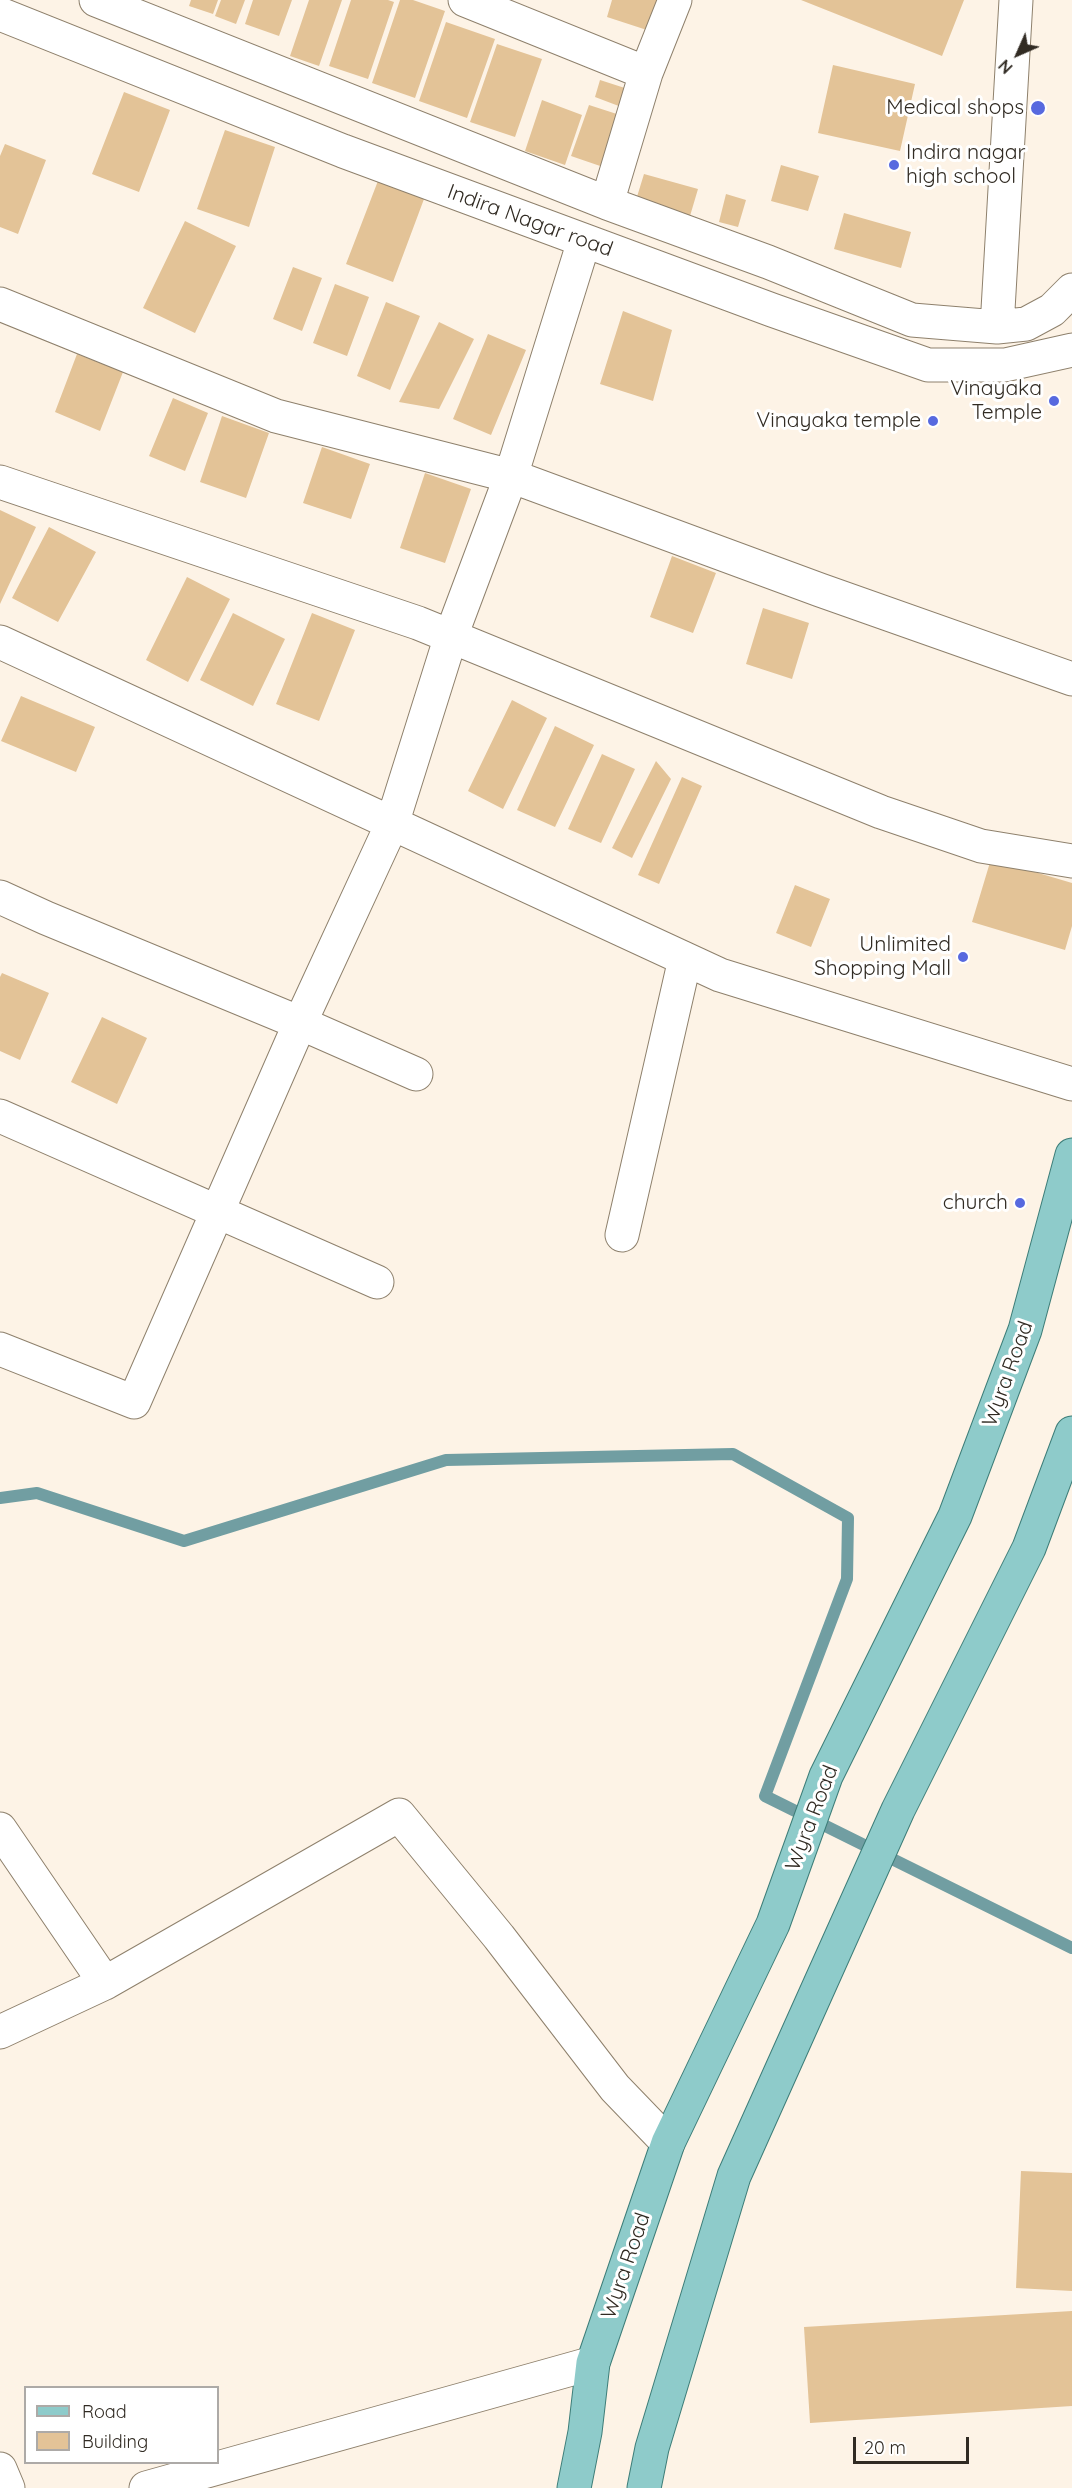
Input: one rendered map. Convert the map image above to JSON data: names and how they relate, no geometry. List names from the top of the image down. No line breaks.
{"streets":{"main road":["Wyra Road"],"street":["Indira Nagar road"]},"places":["Medical shops","Indira nagar high school","Vinayaka Temple","Vinayaka temple","Unlimited Shopping Mall","church"],"legend":["Road","Building"],"scale_bar":"20 m","north":"bottom left"}
